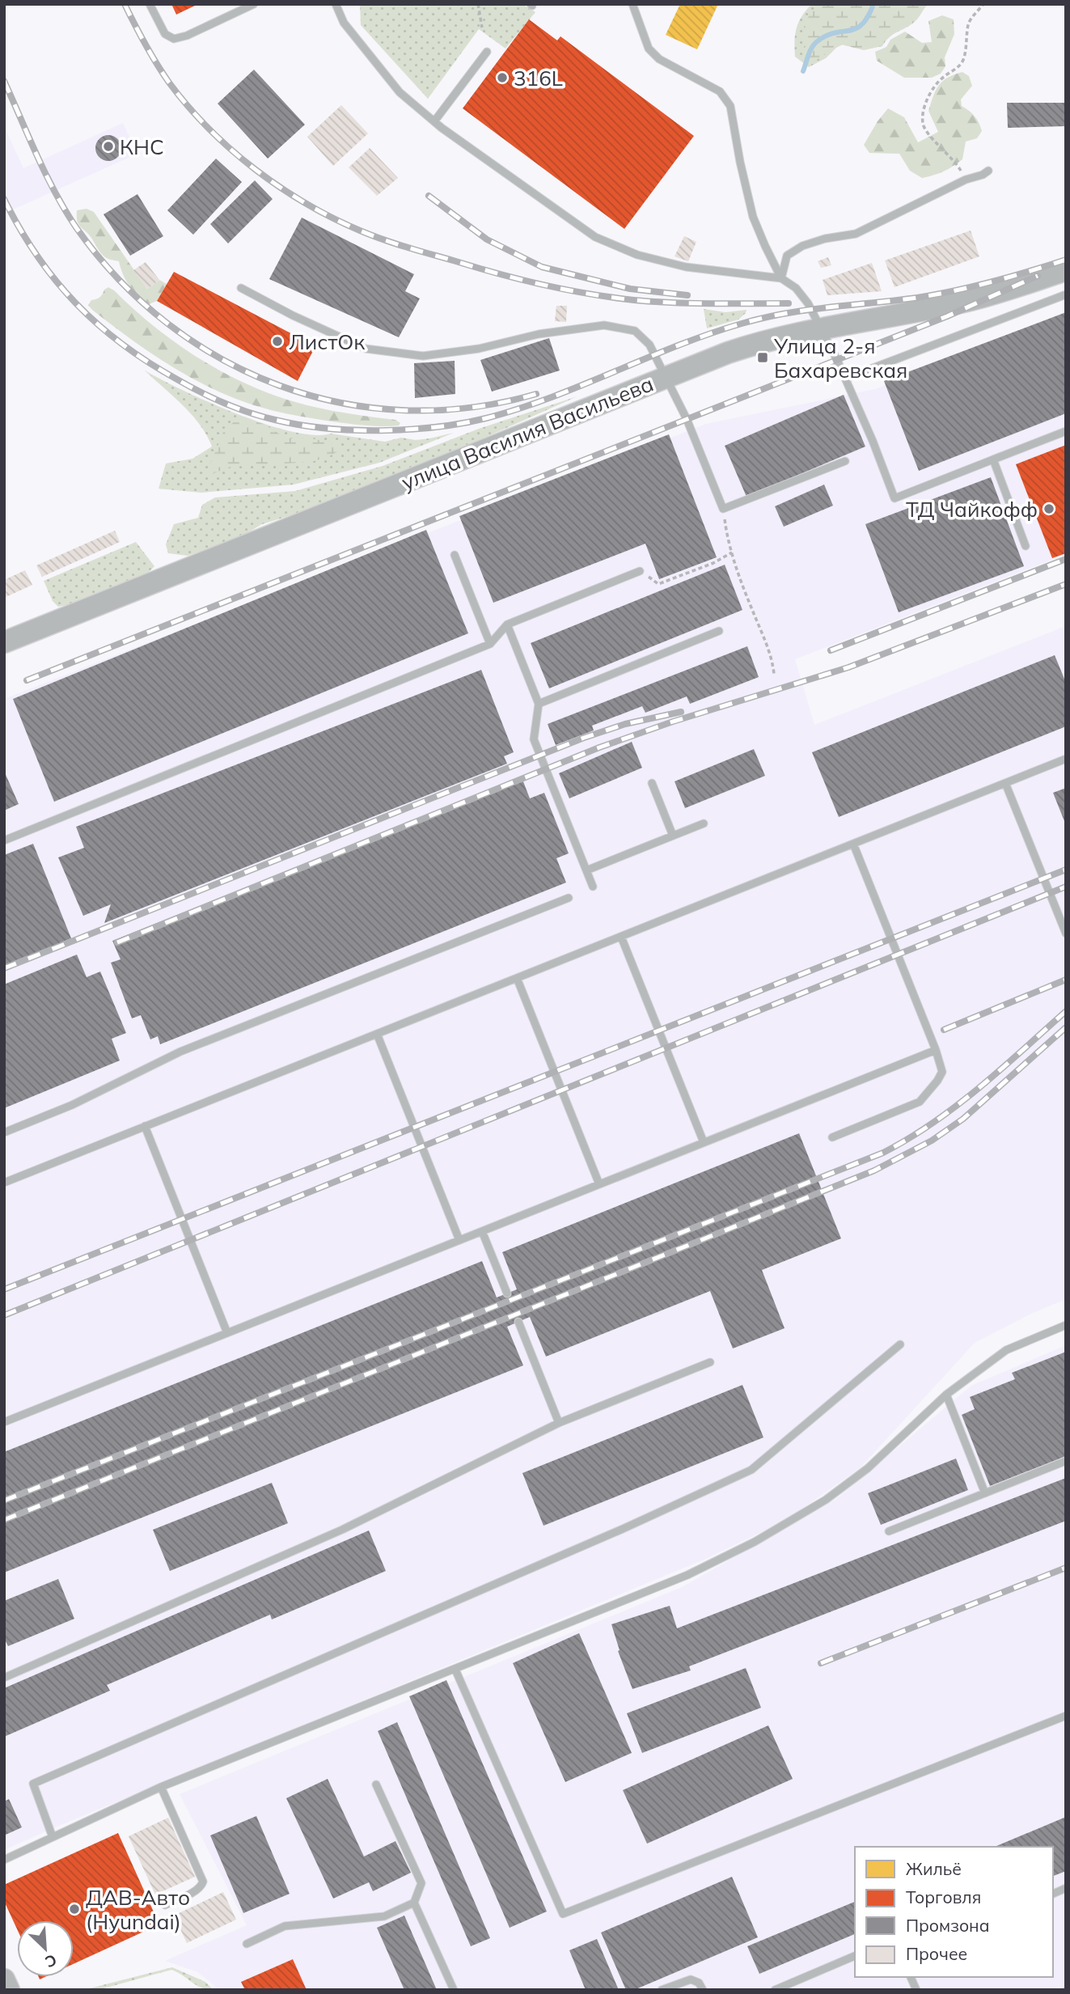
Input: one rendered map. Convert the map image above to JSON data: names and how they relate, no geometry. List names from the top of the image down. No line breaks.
{"streets":{"main road":["улица Василия Васильева"]},"places":{"other":["316L","КНС","ЛистОк","ТД Чайкофф","ДАВ-Авто (Hyundai)"],"transit":["Улица 2-я Бахаревская"]},"legend":["Жильё","Торговля","Промзона","Прочее"],"north":"bottom right"}
